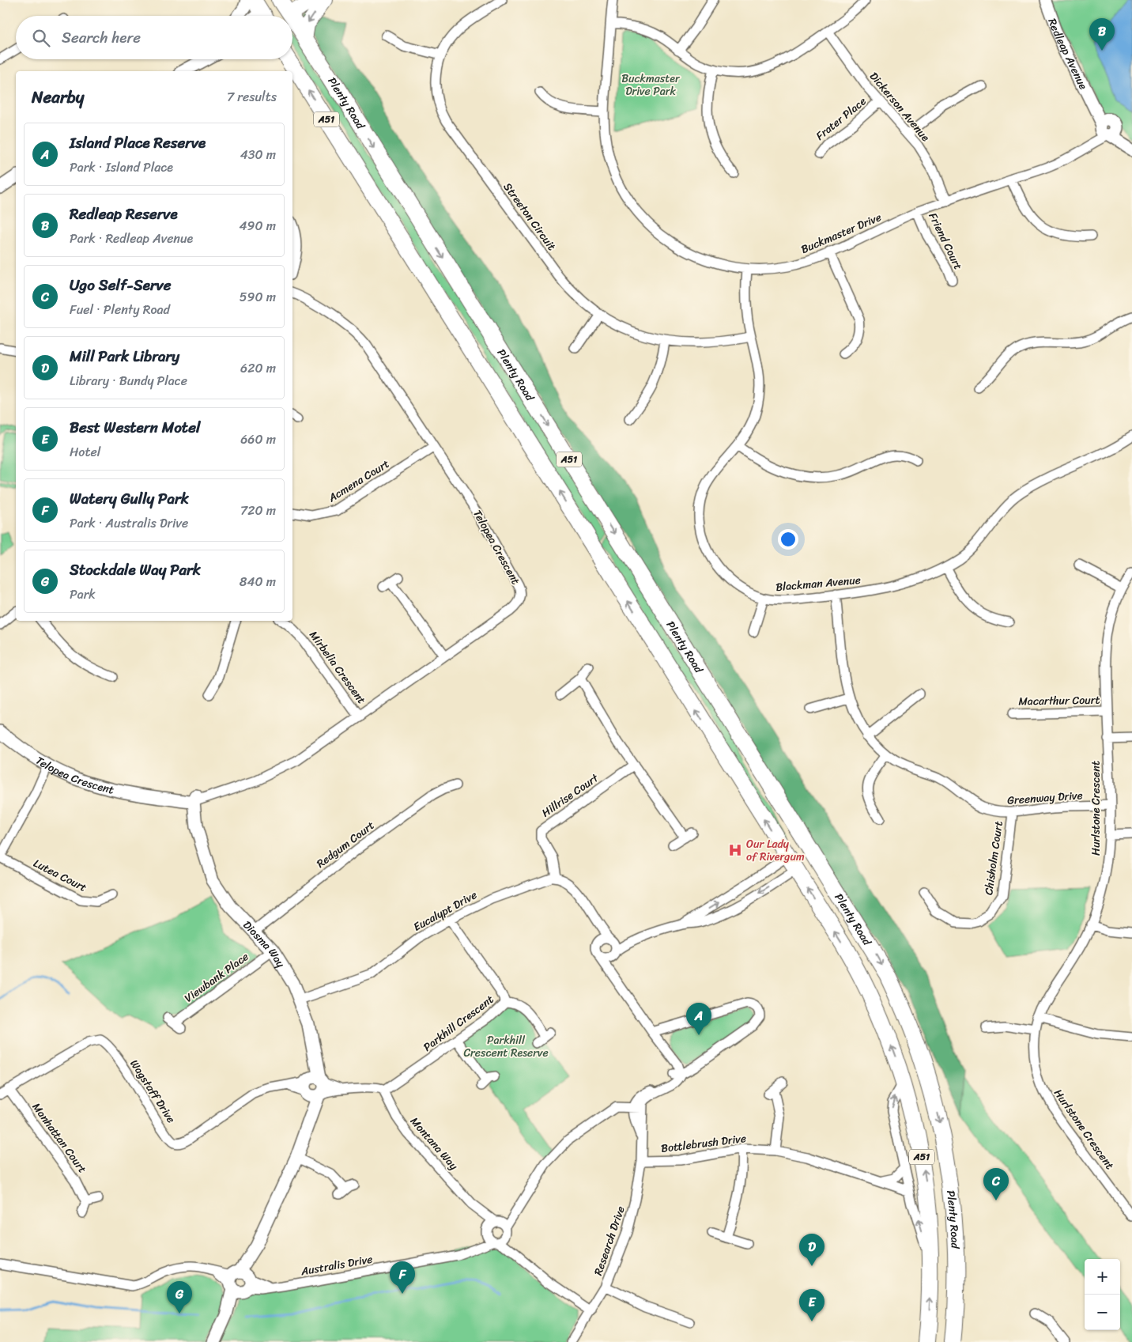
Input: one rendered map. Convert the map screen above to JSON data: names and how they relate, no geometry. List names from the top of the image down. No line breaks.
{"streets":{"highway":["Plenty Road","A51"],"street":["Redleap Avenue","Dickerson Avenue","Frater Place","Streeton Circuit","Buckmaster Drive","Friend Court","Acmena Court","Telopea Crescent","Blackman Avenue","Mirbelia Crescent","Macarthur Court","Hillrise Court","Greenway Drive","Hurlstone Crescent","Redgum Court","Chisholm Court","Lutea Court","Eucalypt Drive","Diosma Way","Viewbank Place","Parkhill Crescent","Wagstaff Drive","Manhattan Court","Montana Way","Bottlebrush Drive","Research Drive","Australis Drive"]},"crossings":[["Redleap Avenue","Buckmaster Drive"],["Dickerson Avenue","Frater Place"],["Dickerson Avenue","Buckmaster Drive"],["Streeton Circuit","Blackman Avenue"],["Buckmaster Drive","Friend Court"],["Buckmaster Drive","Blackman Avenue"],["Acmena Court","Telopea Crescent"],["Telopea Crescent","Mirbelia Crescent"],["Telopea Crescent","Diosma Way"],["Blackman Avenue","Greenway Drive"],["Macarthur Court","Hurlstone Crescent"],["Hillrise Court","Eucalypt Drive"],["Greenway Drive","Hurlstone Crescent"],["Greenway Drive","Chisholm Court"],["Redgum Court","Diosma Way"],["Eucalypt Drive","Diosma Way"],["Eucalypt Drive","Parkhill Crescent"],["Diosma Way","Viewbank Place"],["Diosma Way","Wagstaff Drive"],["Parkhill Crescent","Montana Way"],["Wagstaff Drive","Manhattan Court"],["Montana Way","Australis Drive"],["Bottlebrush Drive","Research Drive"]],"parks":["Buckmaster Drive Park","Parkhill Crescent Reserve"],"places":{"hospital":["Our Lady of Rivergum"]},"page":{"search":"Search here","pins":["B","A","C","D","F","G","E"],"heading":["Nearby","7 results"],"list":[{"mark":"A","name":"Island Place Reserve","note":"Park · Island Place","value":"430 m"},{"mark":"B","name":"Redleap Reserve","note":"Park · Redleap Avenue","value":"490 m"},{"mark":"C","name":"Ugo Self-Serve","note":"Fuel · Plenty Road","value":"590 m"},{"mark":"D","name":"Mill Park Library","note":"Library · Bundy Place","value":"620 m"},{"mark":"E","name":"Best Western Motel","note":"Hotel","value":"660 m"},{"mark":"F","name":"Watery Gully Park","note":"Park · Australis Drive","value":"720 m"},{"mark":"G","name":"Stockdale Way Park","note":"Park","value":"840 m"}],"map_buttons":["+","−"]}}
